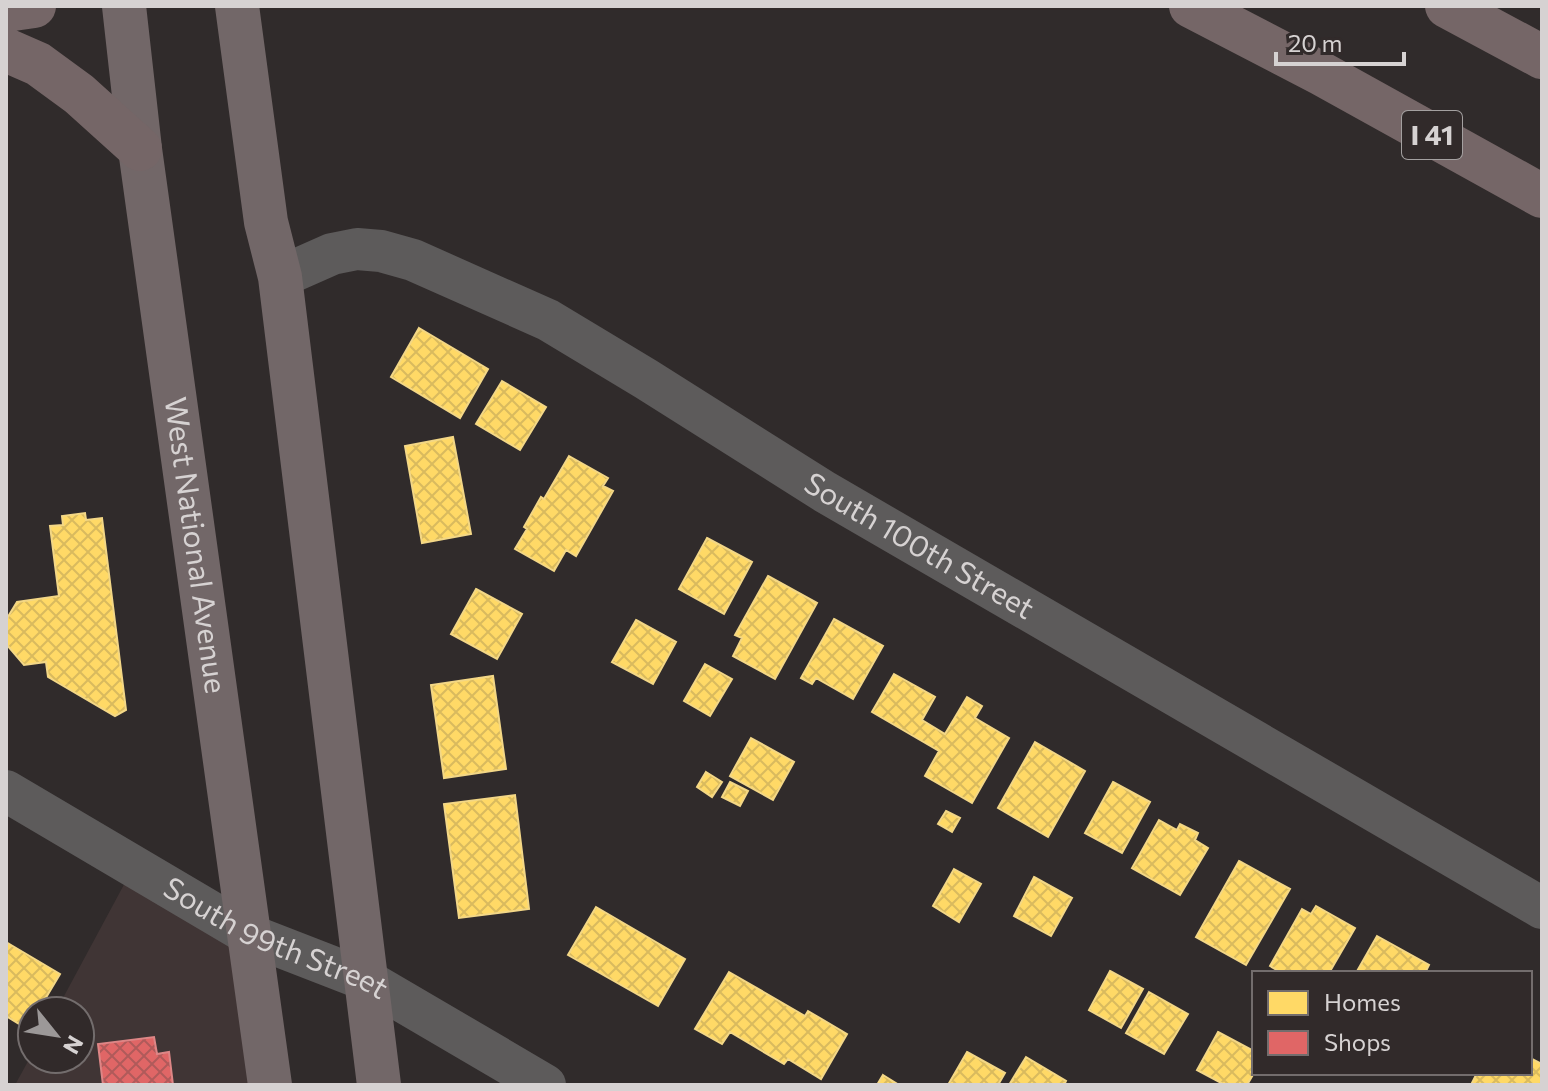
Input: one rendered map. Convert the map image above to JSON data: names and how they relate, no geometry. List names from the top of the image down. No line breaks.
{"streets":{"highway":["I 41"],"main road":["West National Avenue"],"street":["South 100th Street","South 99th Street"]},"crossings":[["West National Avenue","South 99th Street"]],"legend":["Homes","Shops"],"scale_bar":"20 m","north":"bottom right"}
